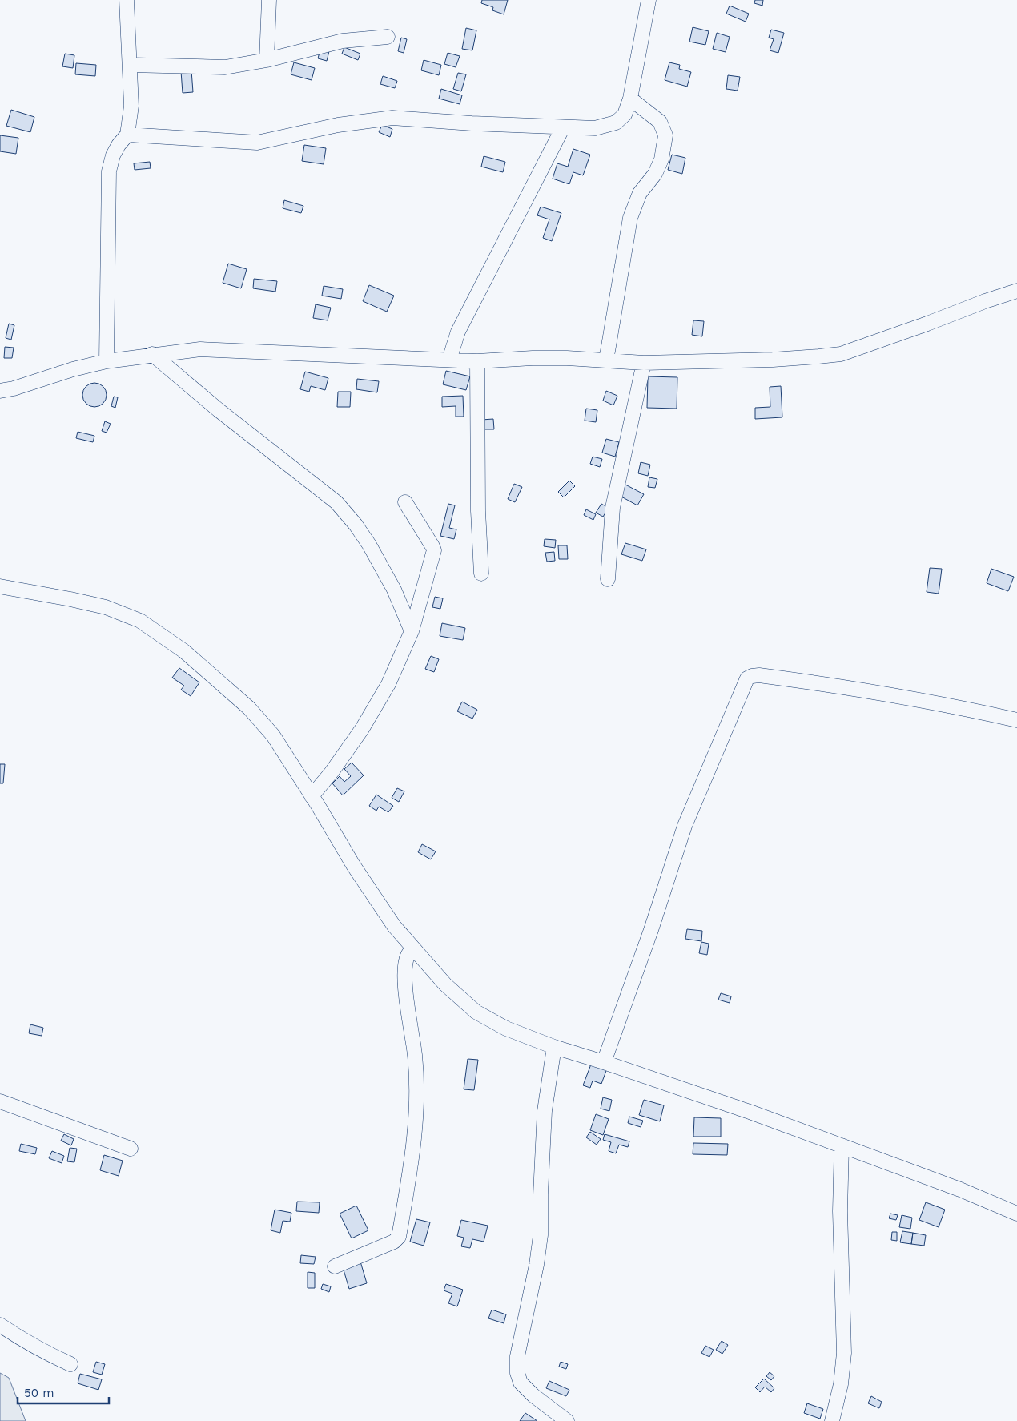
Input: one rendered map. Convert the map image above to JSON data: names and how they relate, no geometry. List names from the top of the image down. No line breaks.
{"scale_bar":"50 m"}
